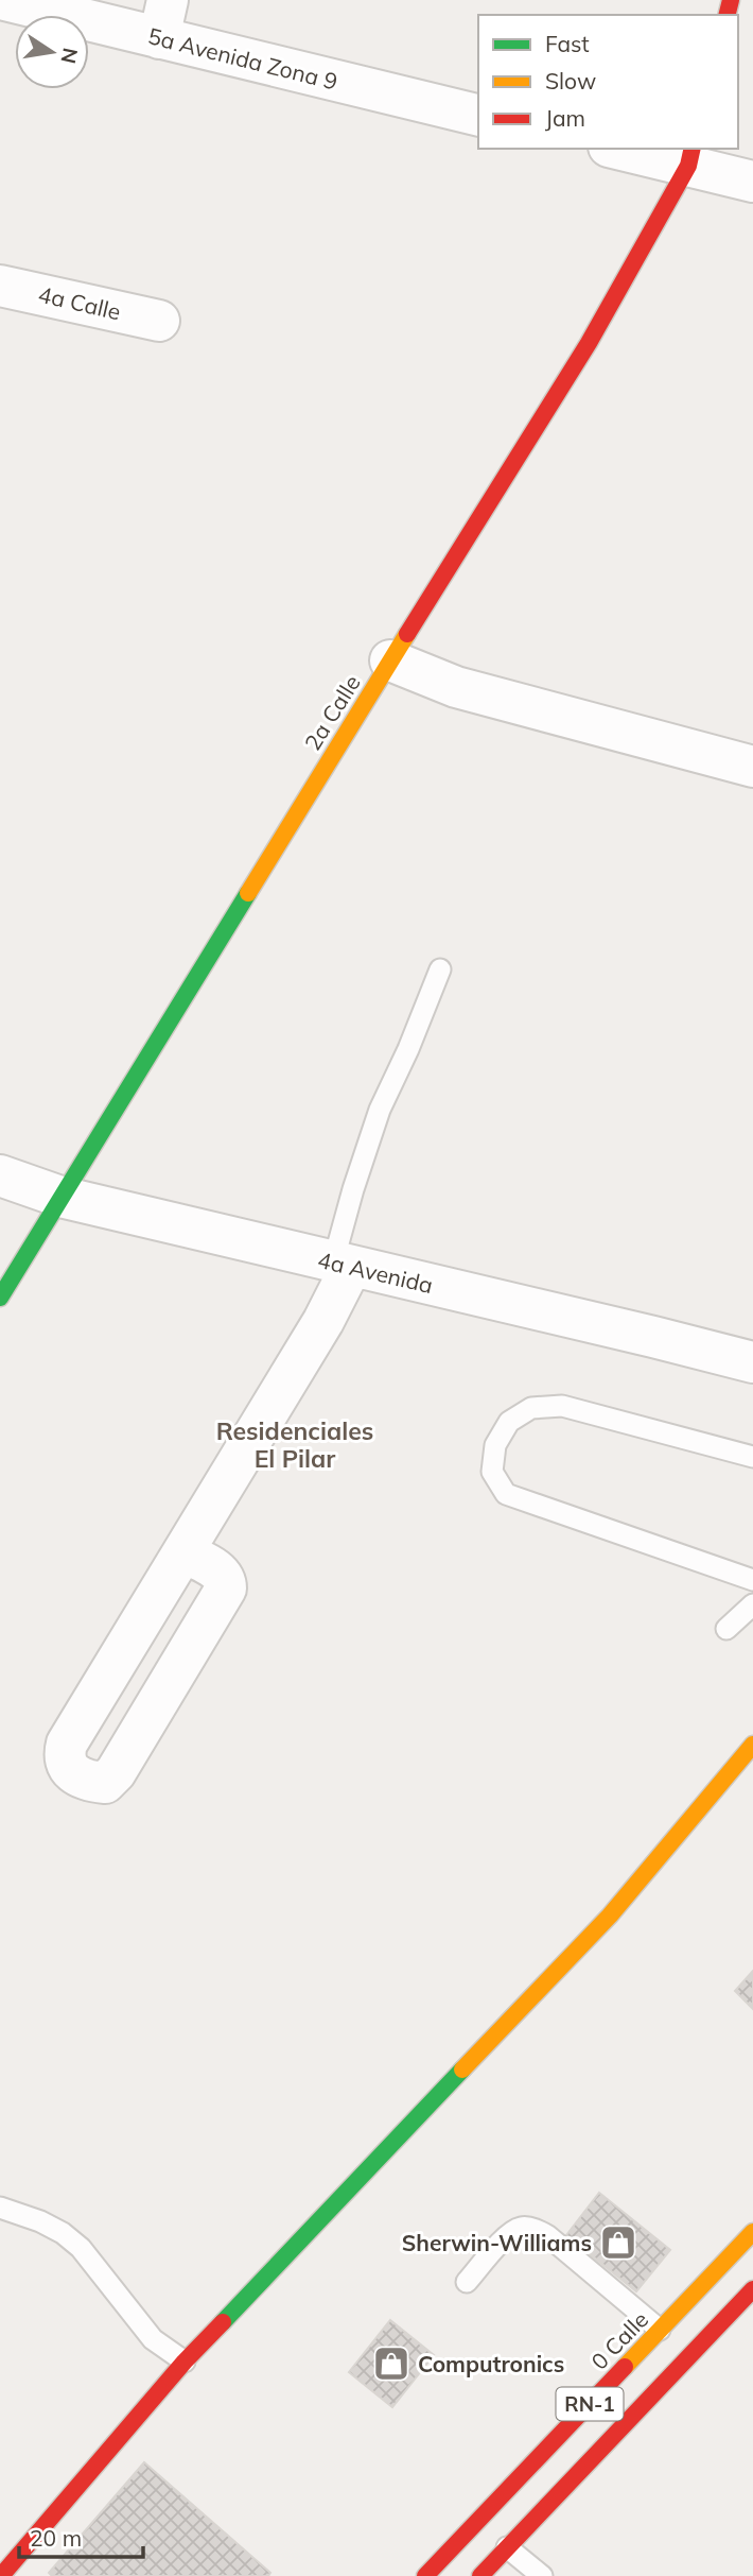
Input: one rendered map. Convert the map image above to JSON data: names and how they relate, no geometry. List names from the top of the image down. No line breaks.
{"streets":{"street":["5a Avenida Zona 9","4a Calle","2a Calle","4a Avenida","0 Calle","RN-1"]},"crossings":[["2a Calle","4a Avenida"]],"districts":["Residenciales El Pilar"],"places":{"shop":["Sherwin-Williams","Computronics"]},"legend":["Fast","Slow","Jam"],"scale_bar":"20 m","north":"right"}
